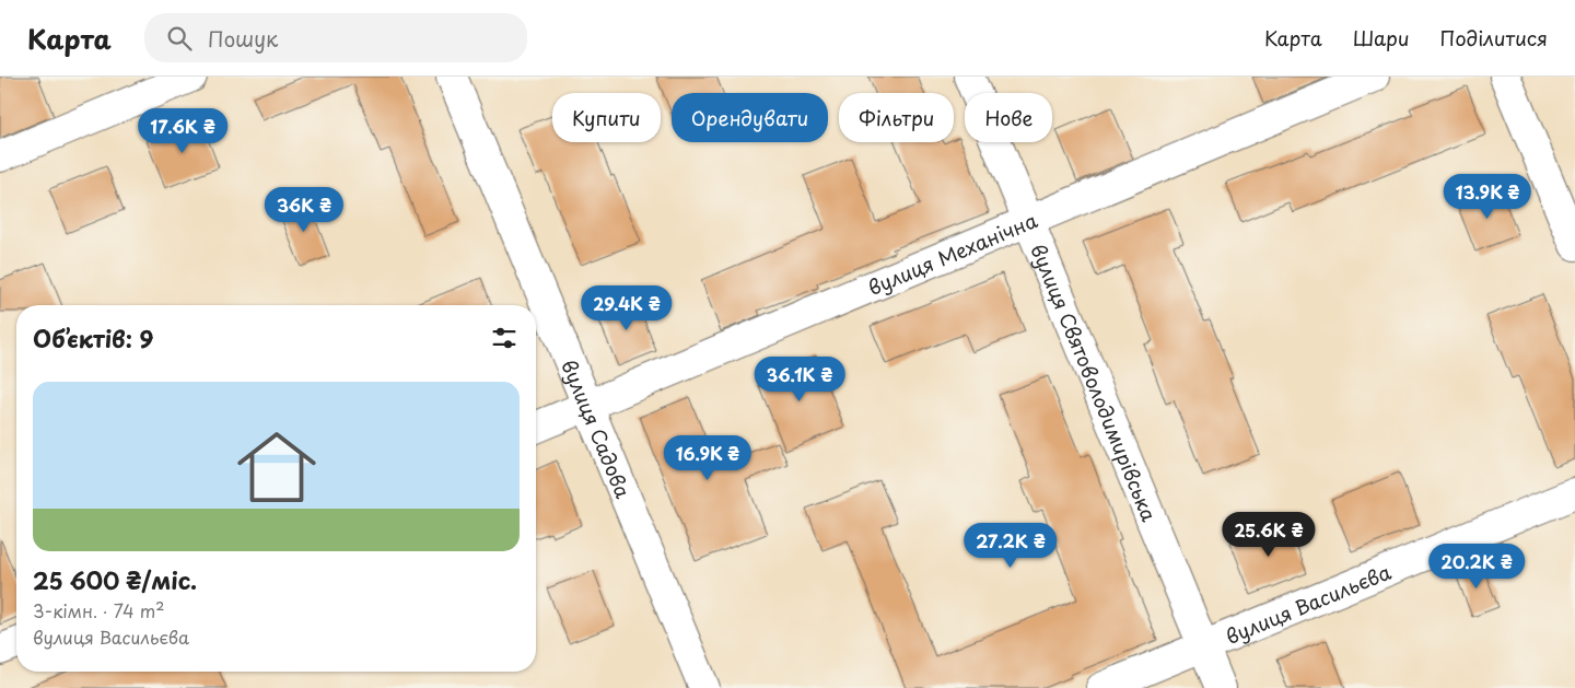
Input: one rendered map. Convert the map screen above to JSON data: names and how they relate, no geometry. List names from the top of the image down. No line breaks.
{"streets":{"street":["вулиця Механічна","вулиця Святоволодимирівська","вулиця Садова","вулиця Васильєва"]},"crossings":[["вулиця Механічна","вулиця Святоволодимирівська"],["вулиця Механічна","вулиця Садова"],["вулиця Святоволодимирівська","вулиця Васильєва"]],"page":{"header":"Карта","search":"Пошук","nav":["Карта","Шари","Поділитися"],"chip":["Купити","Орендувати","Фільтри","Нове"],"price":["17.6K ₴","13.9K ₴","36K ₴","29.4K ₴","36.1K ₴","16.9K ₴","25.6K ₴","27.2K ₴","20.2K ₴"],"heading":"Об’єктів: 9","list":[{"name":"25 600 ₴/міс.","note":"3-кімн. · 74 m² · вулиця Васильєва"}]}}
